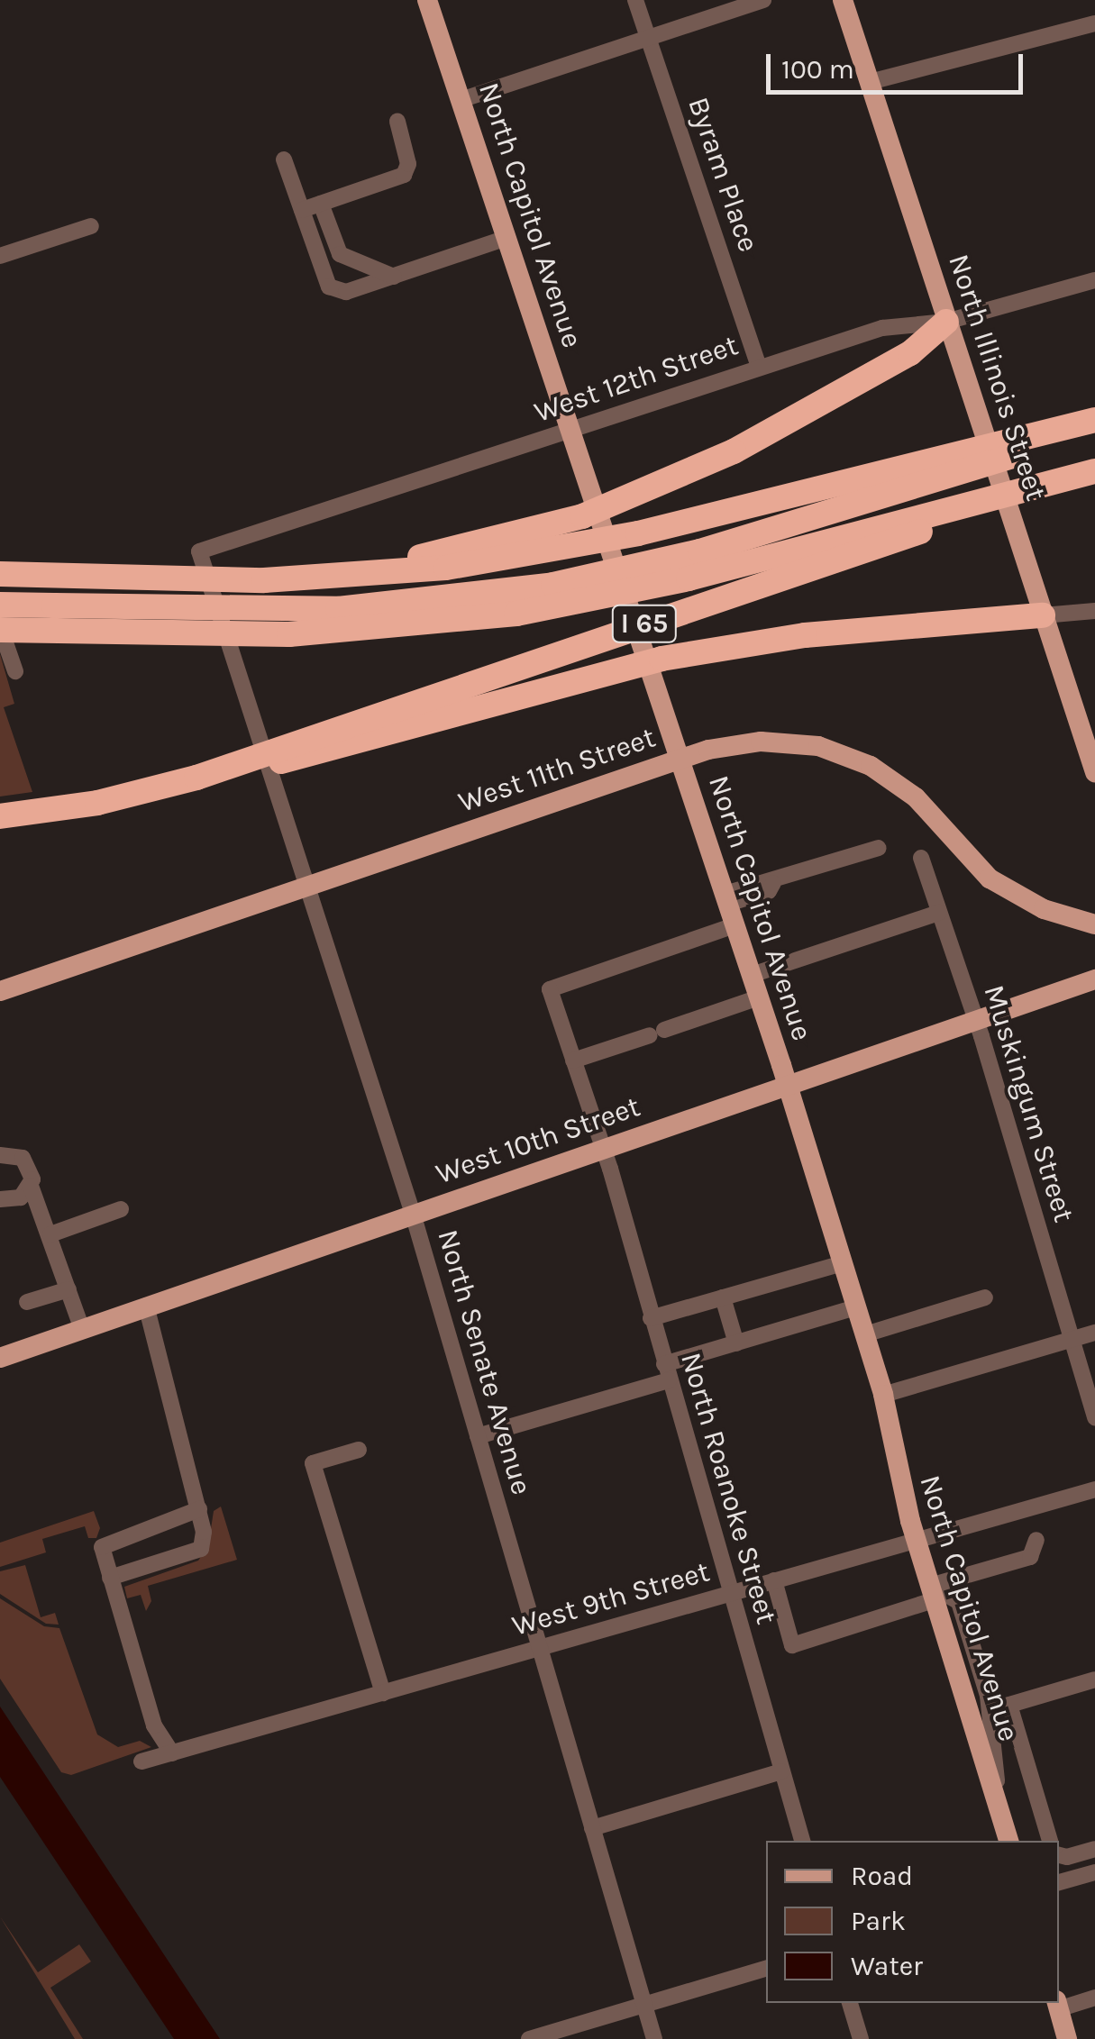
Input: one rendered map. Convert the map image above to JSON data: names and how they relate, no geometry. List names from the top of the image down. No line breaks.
{"streets":{"highway":["I 65"],"main road":["North Capitol Avenue","North Illinois Street","West 11th Street","West 10th Street"],"street":["Byram Place","West 12th Street","Muskingum Street","North Senate Avenue","North Roanoke Street","West 9th Street"]},"crossings":[["Byram Place","West 12th Street"],["North Capitol Avenue","West 12th Street"],["North Capitol Avenue","West 11th Street"],["North Capitol Avenue","West 10th Street"],["North Capitol Avenue","North Roanoke Street"],["North Capitol Avenue","West 9th Street"],["North Illinois Street","West 12th Street"],["West 12th Street","North Senate Avenue"],["West 11th Street","North Senate Avenue"],["Muskingum Street","West 10th Street"],["West 10th Street","North Senate Avenue"],["West 10th Street","North Roanoke Street"],["North Senate Avenue","West 9th Street"],["North Roanoke Street","West 9th Street"]],"legend":["Road","Park","Water"],"scale_bar":"100 m"}
